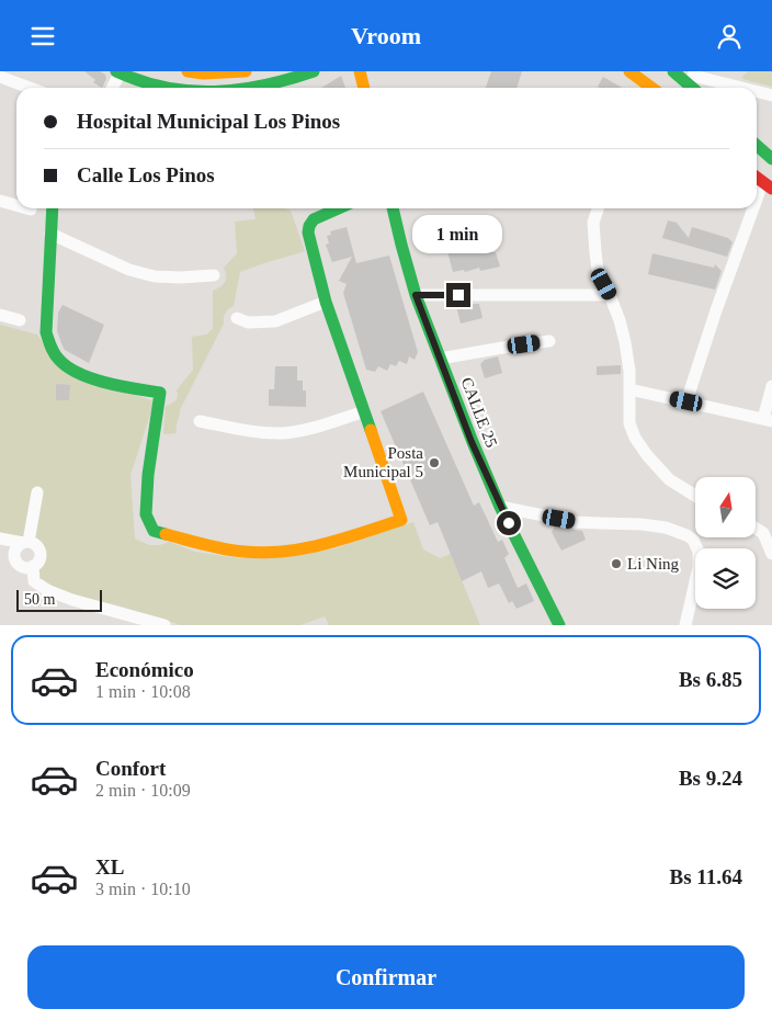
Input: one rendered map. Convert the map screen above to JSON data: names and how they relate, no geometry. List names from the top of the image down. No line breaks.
{"streets":{"street":["CALLE 25"]},"places":["Posta Municipal 5","Li Ning"],"scale_bar":"50 m","north":"top","page":{"header":"Vroom","banner":["Hospital Municipal Los Pinos","Calle Los Pinos"],"bubble":"1 min","scale":"50 m","list":[{"name":"Económico","note":"1 min · 10:08","value":"Bs 6.85"},{"name":"Confort","note":"2 min · 10:09","value":"Bs 9.24"},{"name":"XL","note":"3 min · 10:10","value":"Bs 11.64"}],"buttons":"Confirmar"}}
